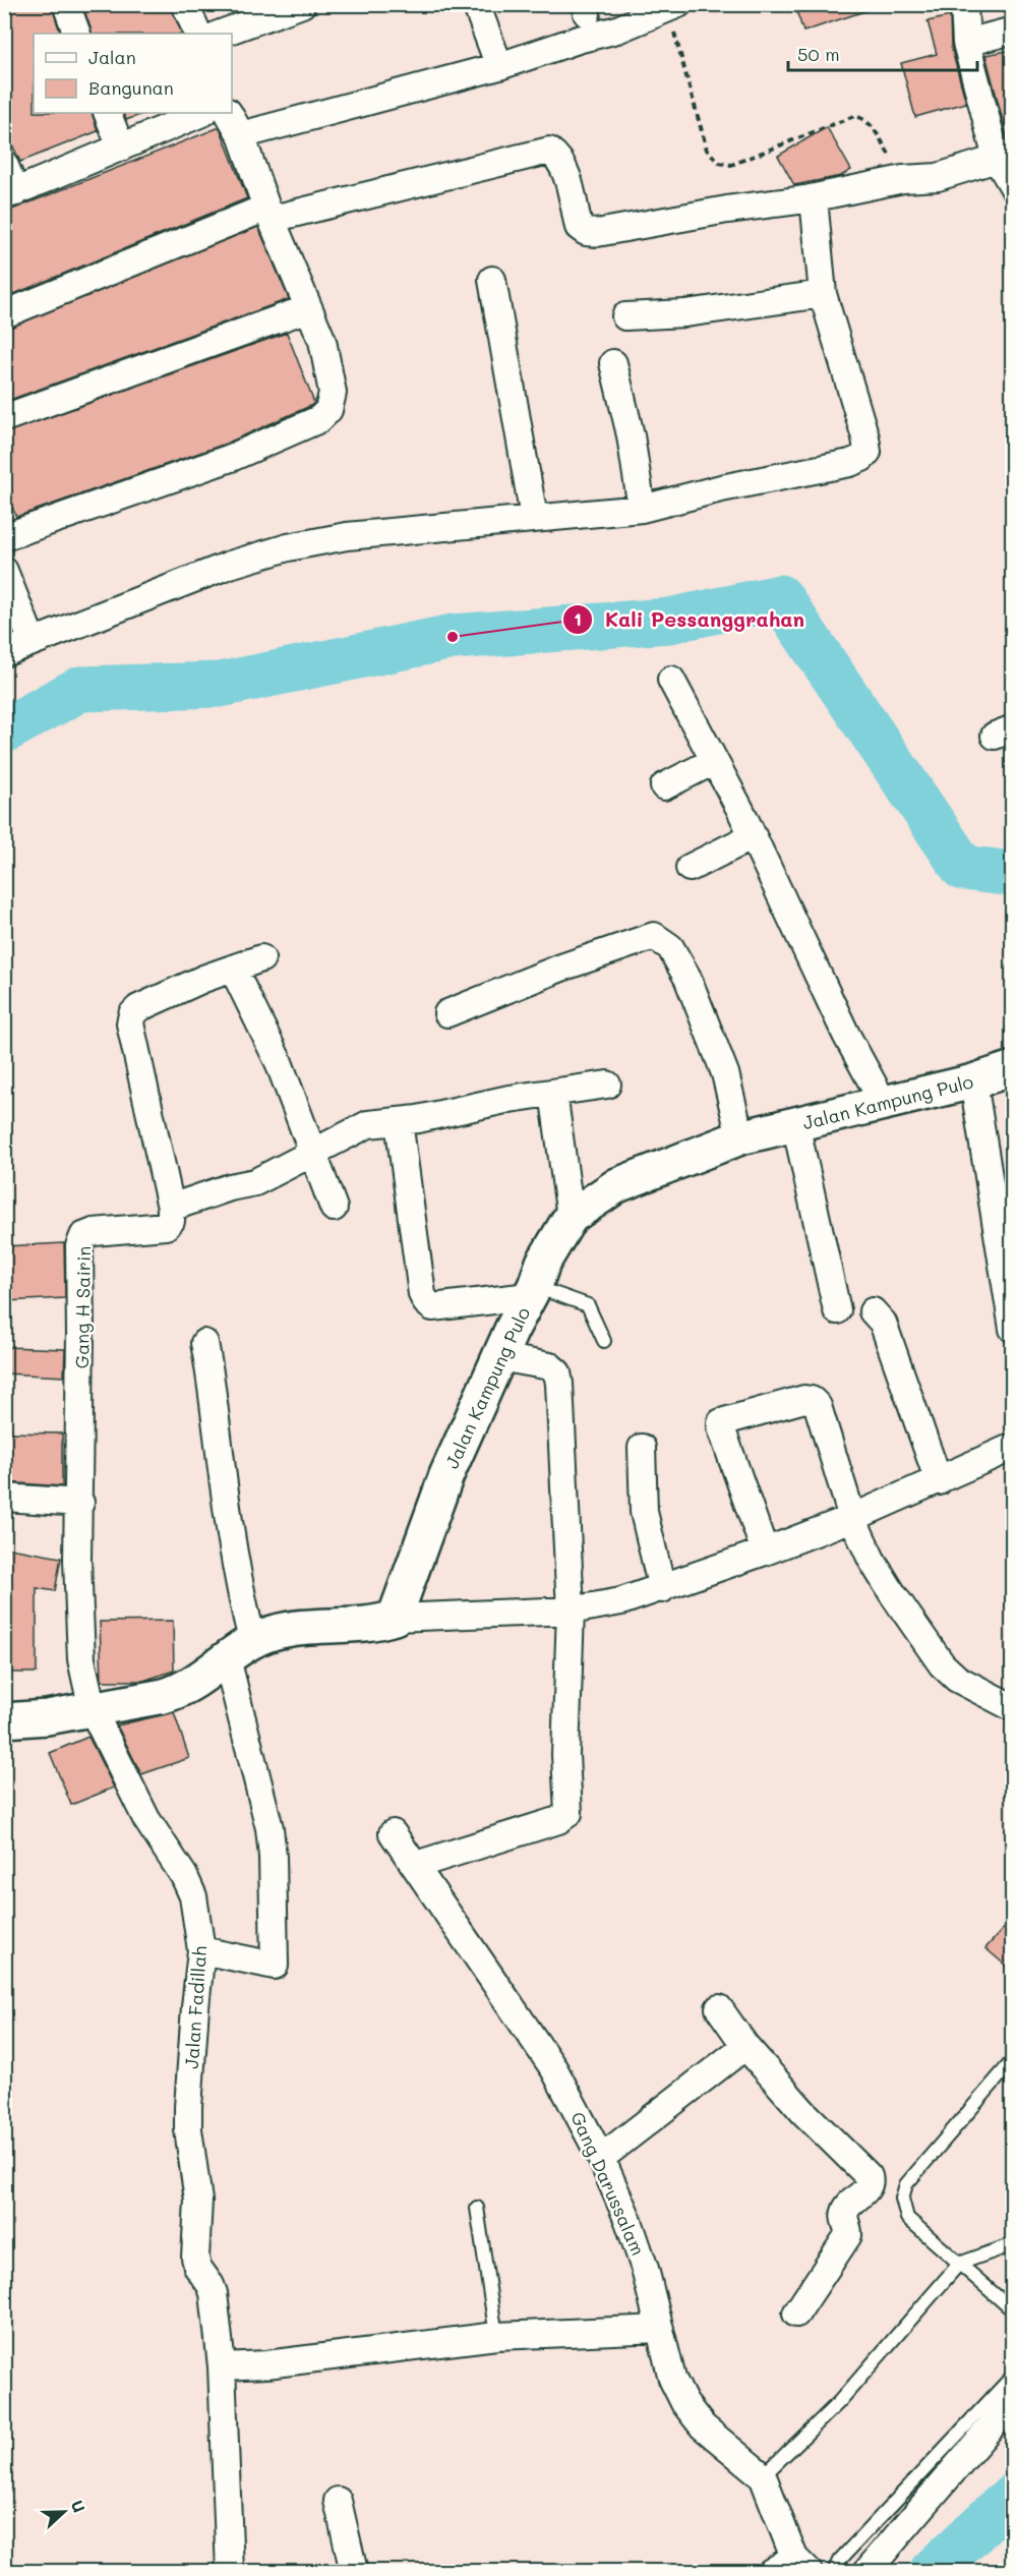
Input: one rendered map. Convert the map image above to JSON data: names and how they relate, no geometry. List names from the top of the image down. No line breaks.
{"streets":{"street":["Jalan Kampung Pulo","Gang H Sairin","Jalan Fadillah","Gang Darussalam"]},"crossings":[["Gang H Sairin","Jalan Fadillah"]],"places":["Kali Pessanggrahan"],"legend":["Jalan","Bangunan"],"scale_bar":"50 m","north":"right"}
